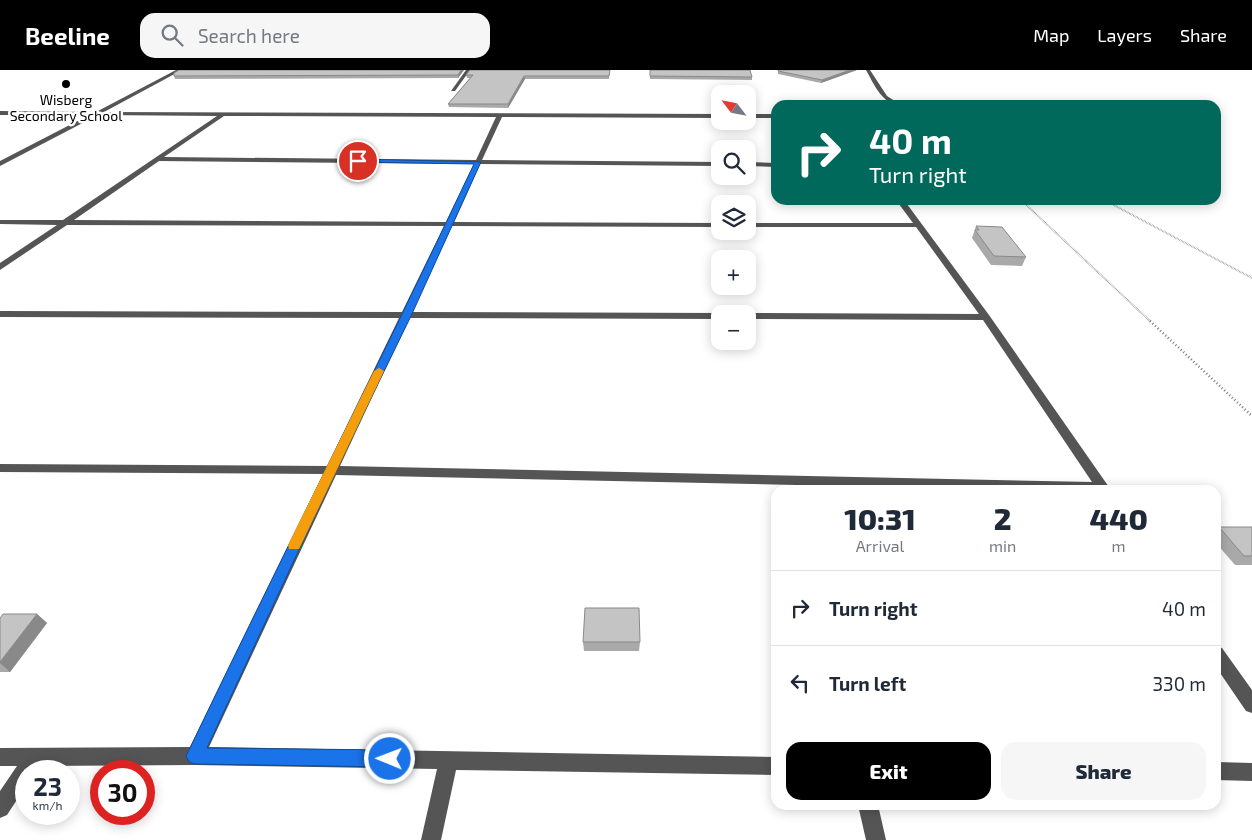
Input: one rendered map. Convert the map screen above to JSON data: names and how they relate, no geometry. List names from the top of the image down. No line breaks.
{"places":["Wisberg Secondary School"],"north":"top left","page":{"header":"Beeline","search":"Search here","nav":["Map","Layers","Share"],"map_buttons":["+","−"],"turn":["40 m","Turn right"],"eta":["10:31","Arrival","2","min","440","m"],"list":[{"name":"Turn right","value":"40 m"},{"name":"Turn left","value":"330 m"}],"buttons":["Exit","Share"],"speed":"23 km/h","limit":"30"}}
